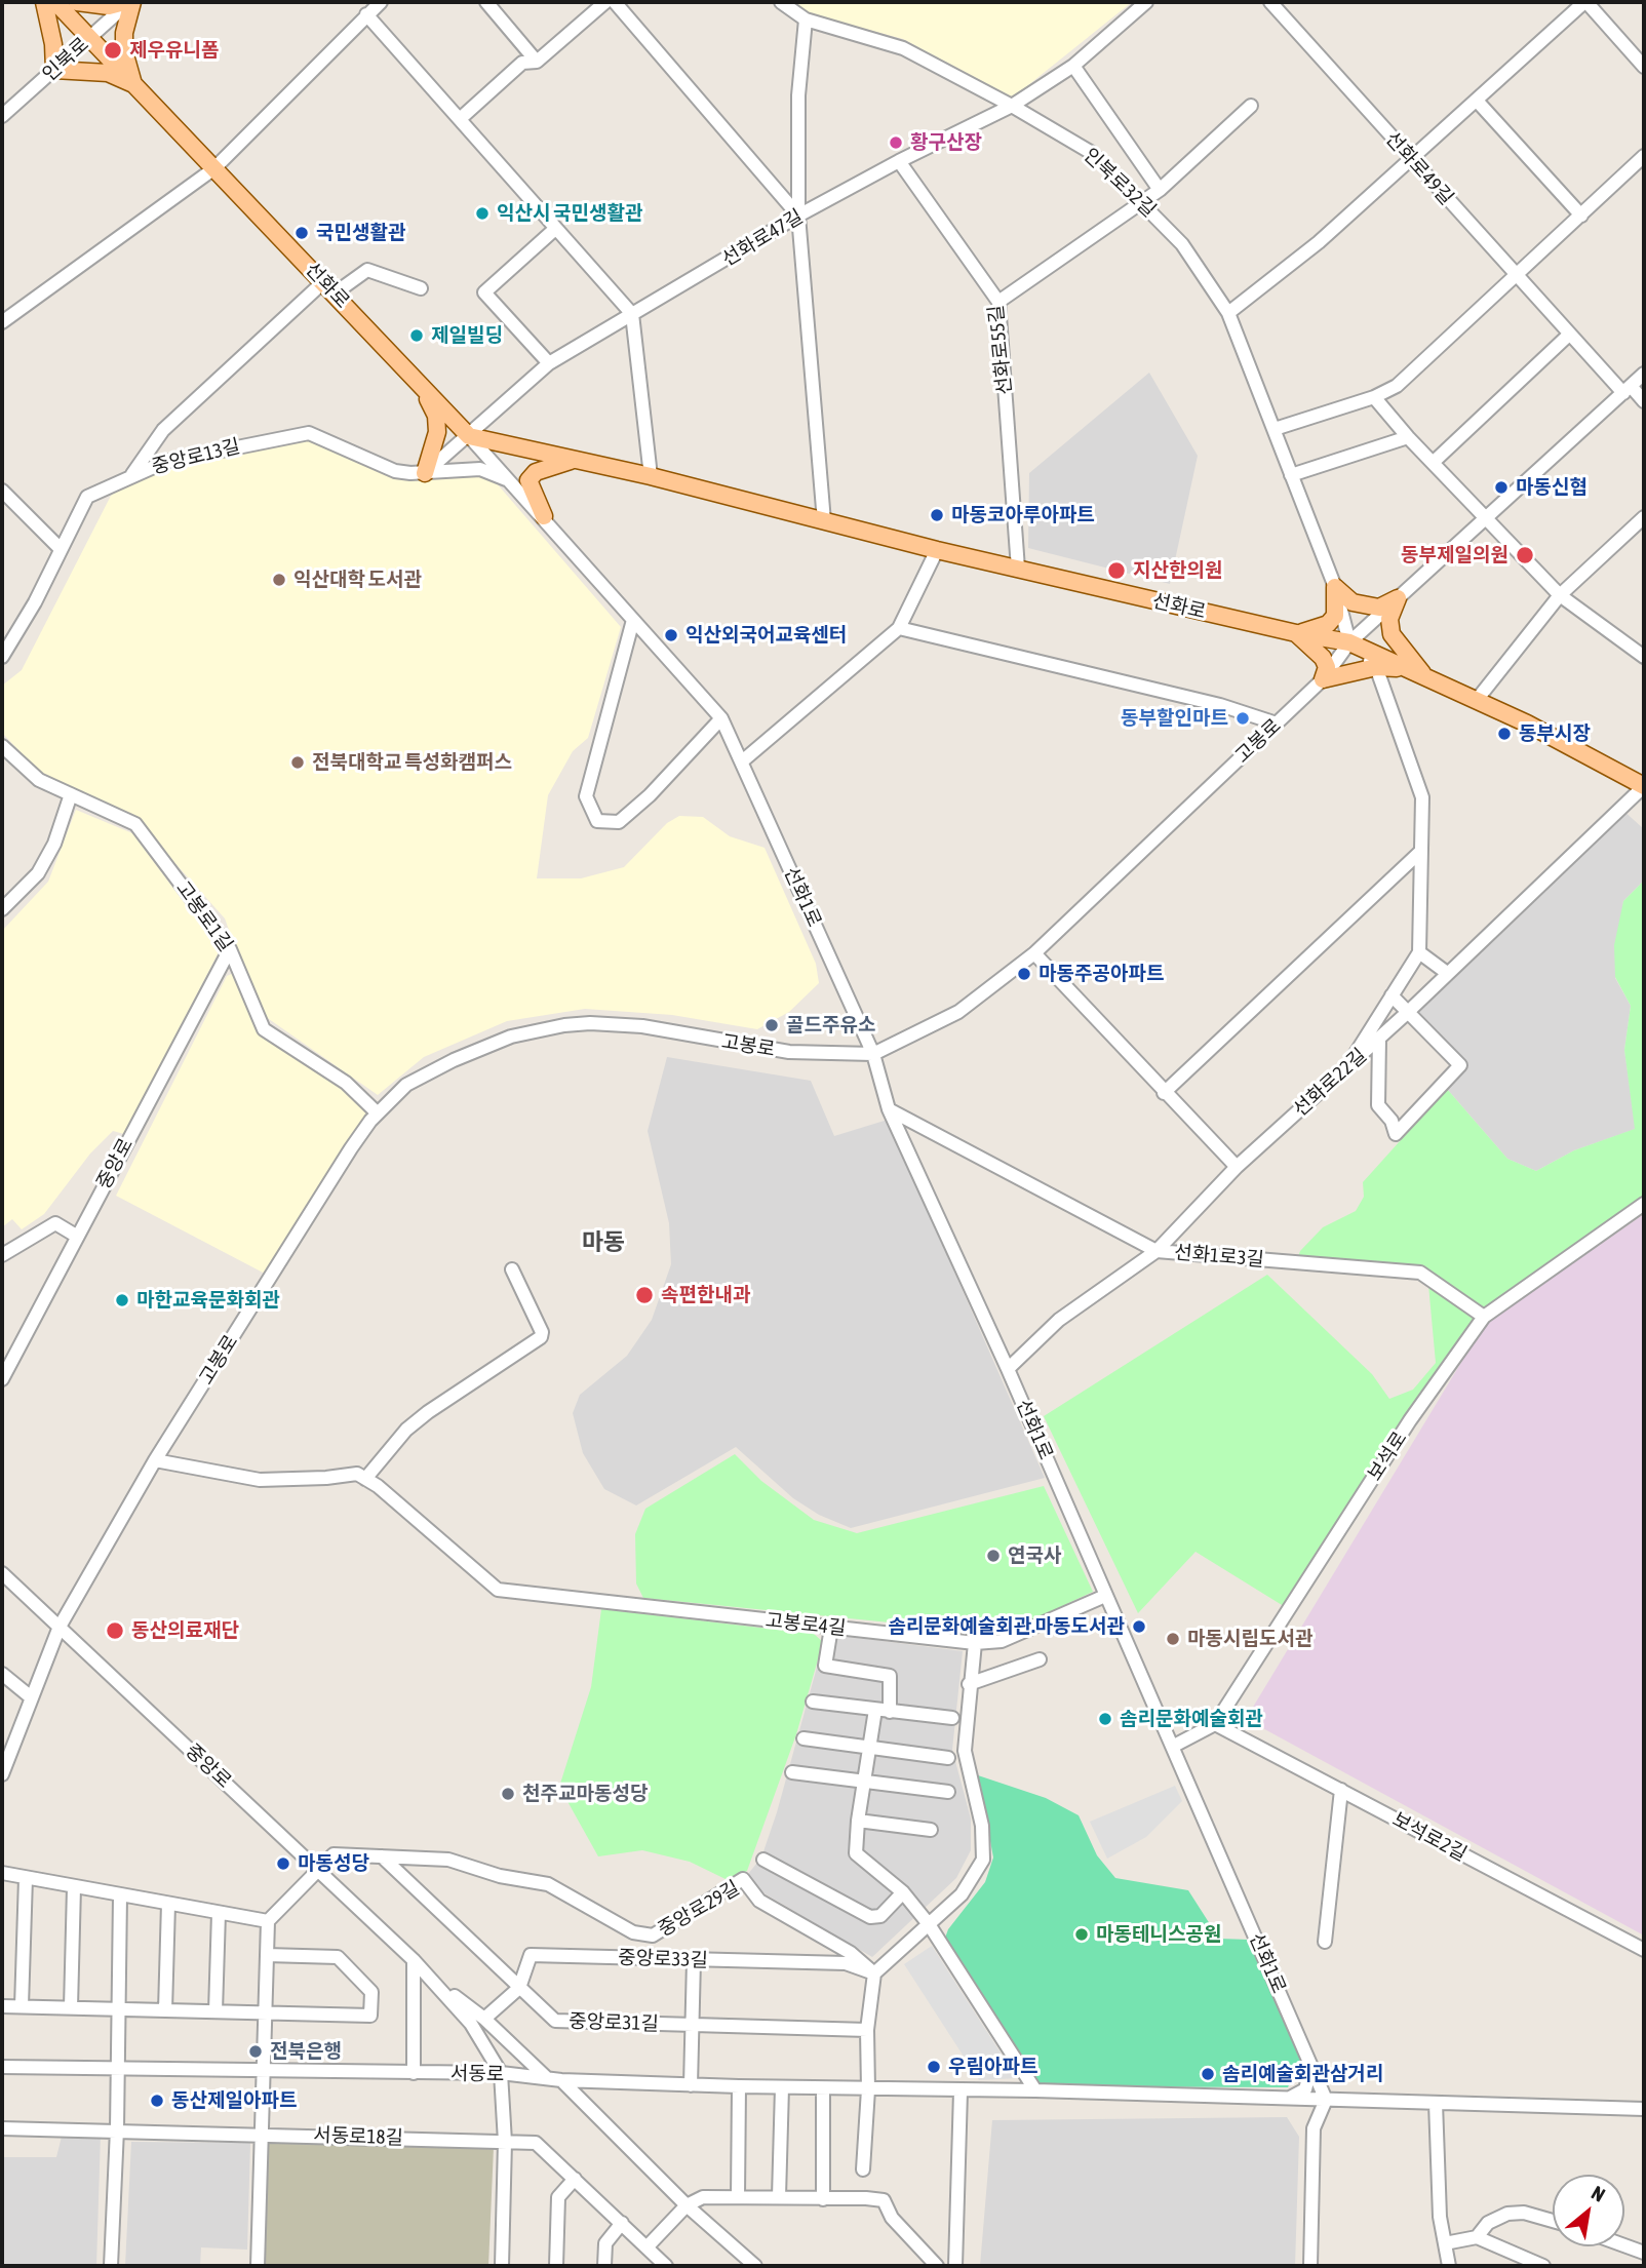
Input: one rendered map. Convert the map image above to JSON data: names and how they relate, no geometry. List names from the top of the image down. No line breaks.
{"streets":{"main road":["선화로"],"street":["인북로","선화로49길","인북로32길","선화로47길","선화로55길","중앙로13길","고봉로","선화1로","고봉로1길","선화로22길","중앙로","선화1로3길","보석로","고봉로4길","보석로2길","중앙로29길","중앙로33길","중앙로31길","서동로","서동로18길"]},"crossings":[["인북로","선화로"],["선화로49길","고봉로"],["인북로32길","선화로47길"],["인북로32길","선화로"],["인북로32길","고봉로"],["선화로47길","선화로"],["선화로47길","선화로55길"],["선화로47길","선화1로"],["선화로","선화로55길"],["선화로","고봉로"],["선화로","선화1로"],["선화로","선화로22길"],["중앙로13길","선화1로"],["고봉로","선화1로"],["고봉로","고봉로1길"],["고봉로","중앙로"],["선화1로","선화로22길"],["선화1로","선화1로3길"],["선화1로","보석로"],["선화1로","고봉로4길"],["선화1로","서동로"],["고봉로1길","중앙로"],["선화로22길","선화1로3길"],["중앙로","중앙로29길"],["중앙로","서동로"],["선화1로3길","보석로"],["보석로","보석로2길"],["중앙로29길","중앙로33길"],["중앙로29길","중앙로31길"],["중앙로33길","중앙로31길"]],"districts":["마동"],"places":["제우유니폼","황구산장","익산시 국민생활관","국민생활관","제일빌딩","마동신협","마동코아루아파트","동부제일의원","지산한의원","익산대학 도서관","익산외국어교육센터","동부할인마트","동부시장","전북대학교 특성화캠퍼스","마동주공아파트","골드주유소","속편한내과","마한교육문화회관","연국사","솜리문화예술회관.마동도서관","동산의료재단","마동시립도서관","솜리문화예술회관","천주교마동성당","마동성당","마동테니스공원","전북은행","우림아파트","솜리예술회관삼거리","동산제일아파트"],"north":"top right"}
